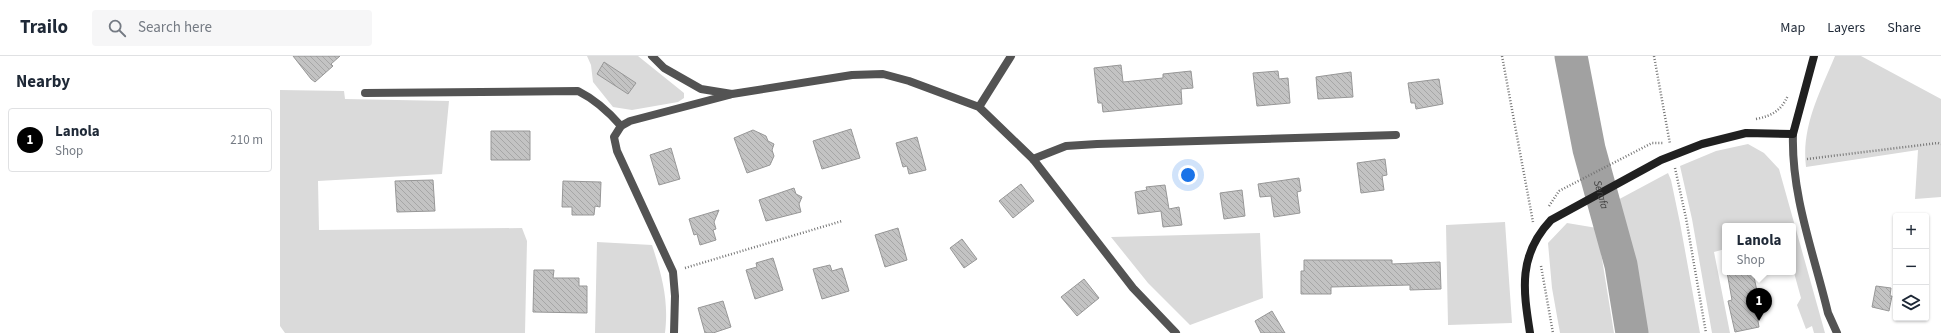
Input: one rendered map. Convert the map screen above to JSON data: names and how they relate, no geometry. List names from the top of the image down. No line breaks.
{"water":["Serafa"],"page":{"header":"Trailo","search":"Search here","nav":["Map","Layers","Share"],"heading":"Nearby","list":[{"mark":"1","name":"Lanola","note":"Shop","value":"210 m"}],"map_buttons":["+","−"],"popup":["Lanola","Shop"],"pins":"1"}}
